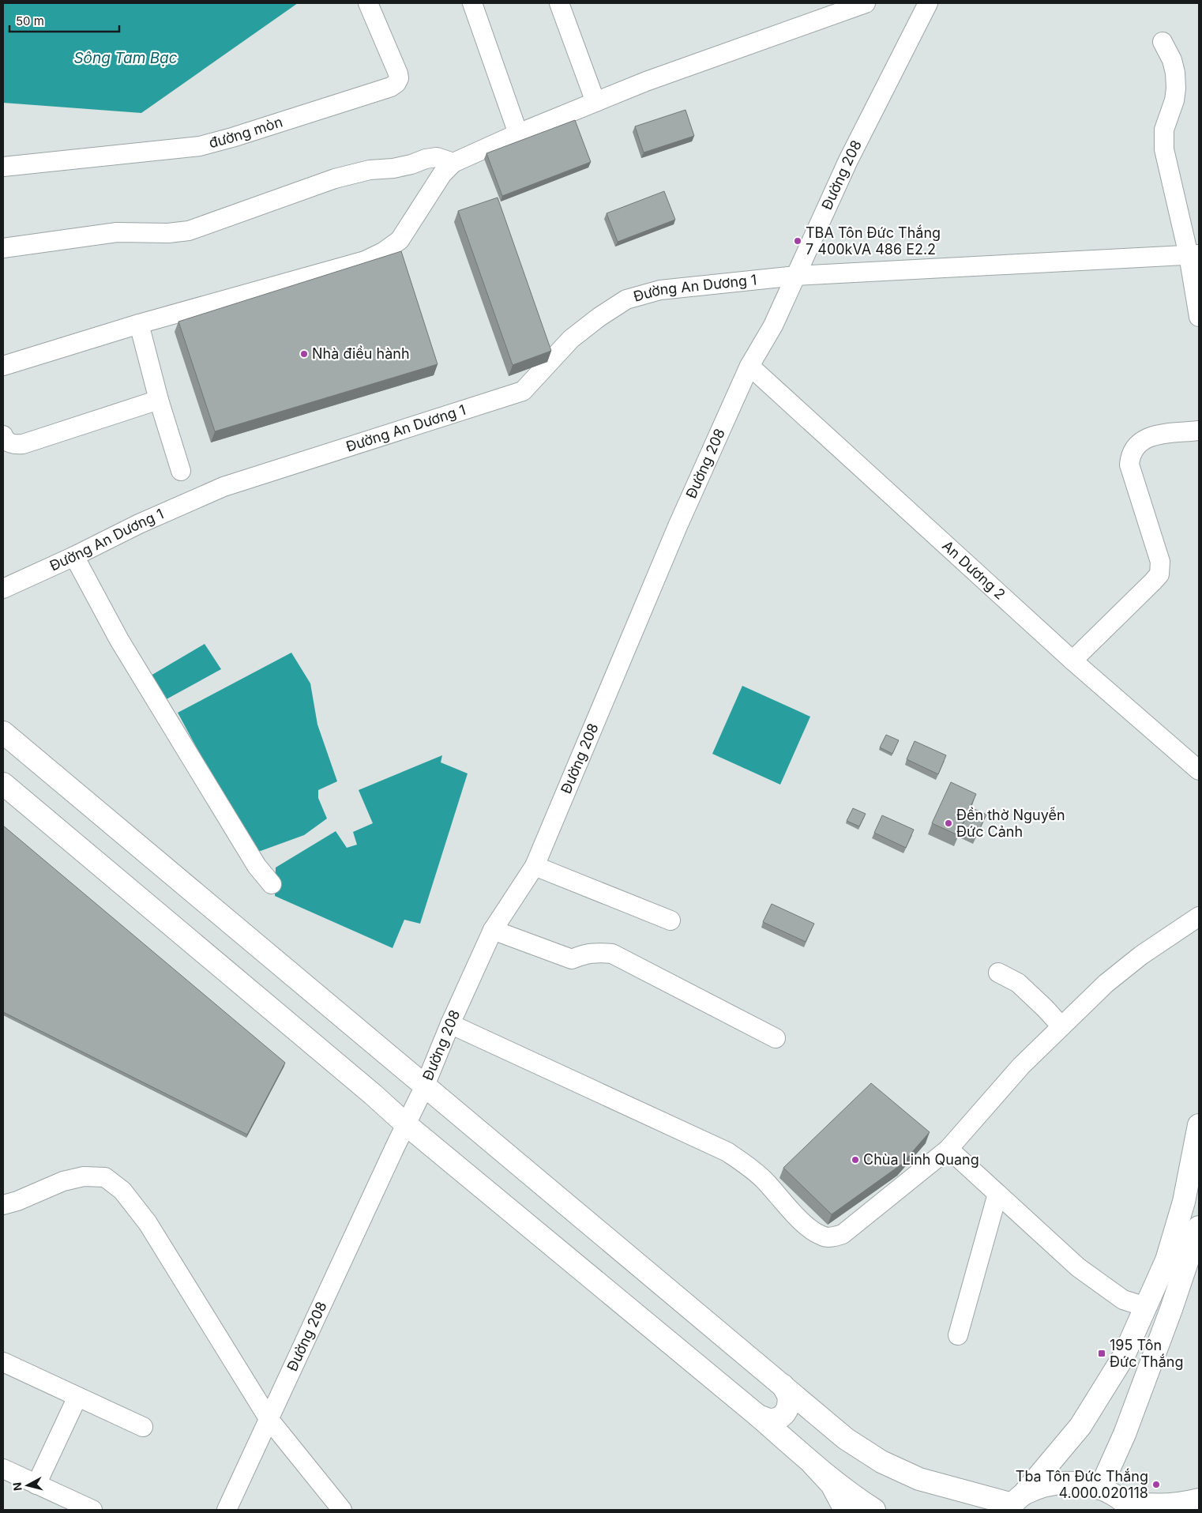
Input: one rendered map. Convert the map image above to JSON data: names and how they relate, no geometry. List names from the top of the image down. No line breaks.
{"streets":{"street":["đường mòn","Đường 208","Đường An Dương 1","An Dương 2"]},"crossings":[["Đường 208","Đường An Dương 1"],["Đường 208","An Dương 2"]],"water":["Sông Tam Bạc"],"places":{"other":["TBA Tôn Đức Thắng 7 400kVA 486 E2.2","Nhà điều hành","Đền thờ Nguyễn Đức Cảnh","Chùa Linh Quang","Tba Tôn Đức Thắng 4.000.020118"],"transit":["195 Tôn Đức Thắng"]},"scale_bar":"50 m","north":"left"}
